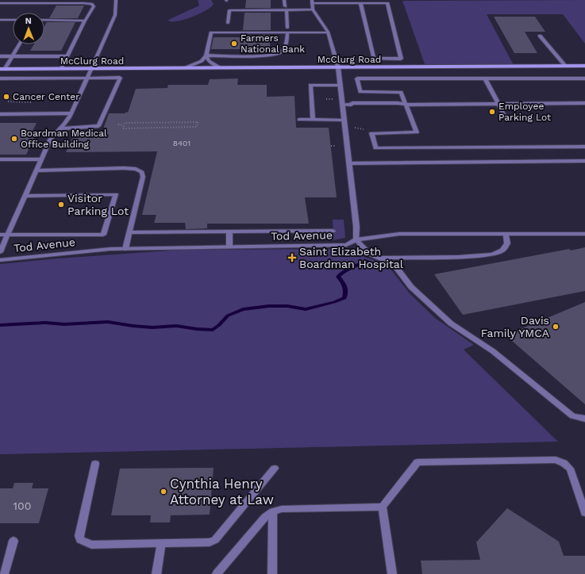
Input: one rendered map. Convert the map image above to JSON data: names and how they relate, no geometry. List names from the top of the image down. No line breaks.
{"streets":{"street":["McClurg Road","Tod Avenue"]},"places":{"other":["Farmers National Bank","Cancer Center","Employee Parking Lot","Boardman Medical Office Building","Visitor Parking Lot","Davis Family YMCA","Cynthia Henry Attorney at Law"],"health":["Saint Elizabeth Boardman Hospital"]},"house_numbers":["8401","100"],"north":"top"}
